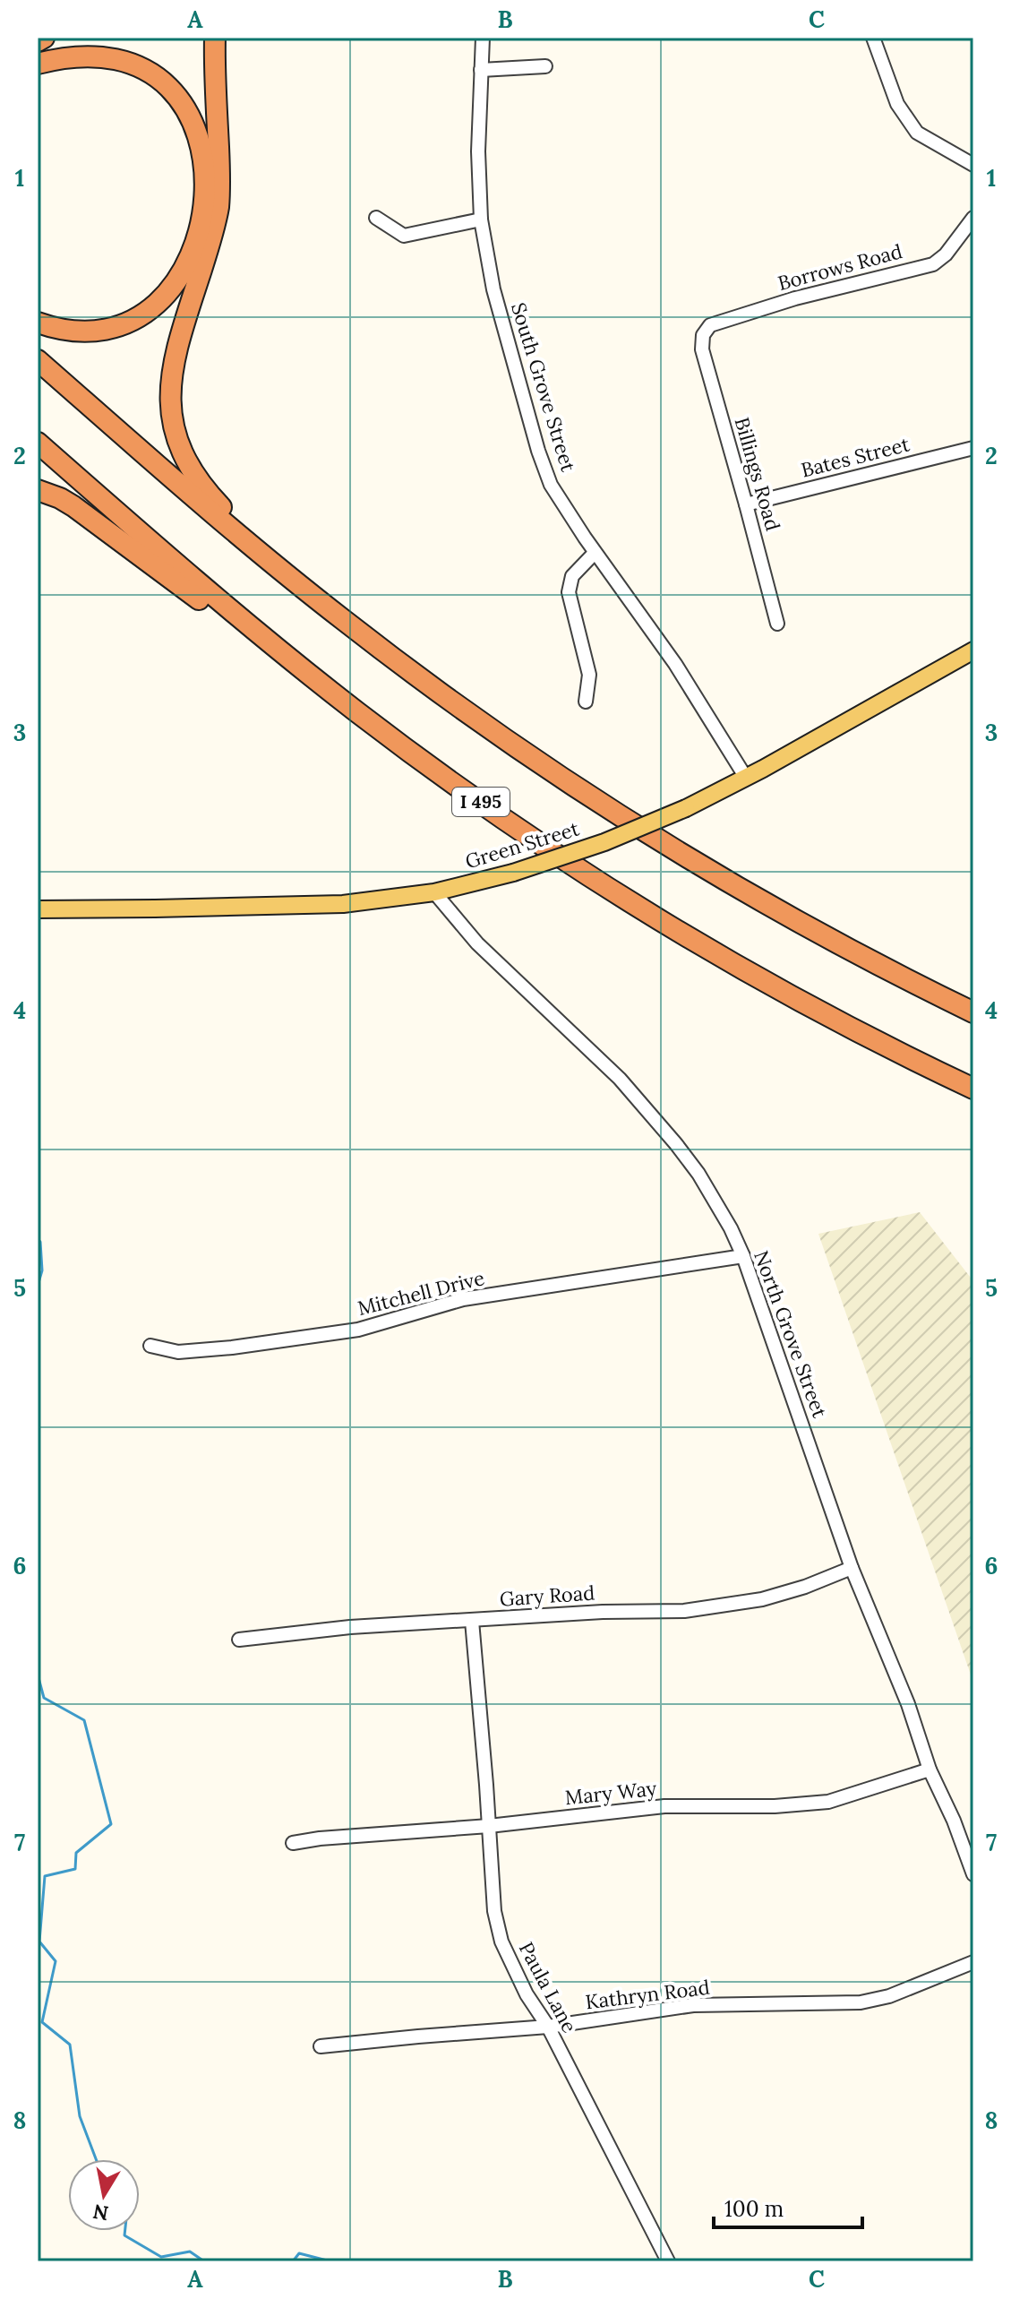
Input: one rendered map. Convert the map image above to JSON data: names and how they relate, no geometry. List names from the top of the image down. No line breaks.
{"streets":{"highway":["I 495"],"main road":["Green Street"],"street":["Borrows Road","South Grove Street","Bates Street","Billings Road","Mitchell Drive","North Grove Street","Gary Road","Mary Way","Paula Lane","Kathryn Road"]},"crossings":[["Borrows Road","Billings Road"],["South Grove Street","Green Street"],["Bates Street","Billings Road"],["Green Street","North Grove Street"],["Mitchell Drive","North Grove Street"],["North Grove Street","Gary Road"],["North Grove Street","Mary Way"],["Gary Road","Paula Lane"],["Mary Way","Paula Lane"],["Paula Lane","Kathryn Road"]],"scale_bar":"100 m","north":"bottom","grid":{"columns":["A","B","C"],"rows":["1","2","3","4","5","6","7","8"]}}
